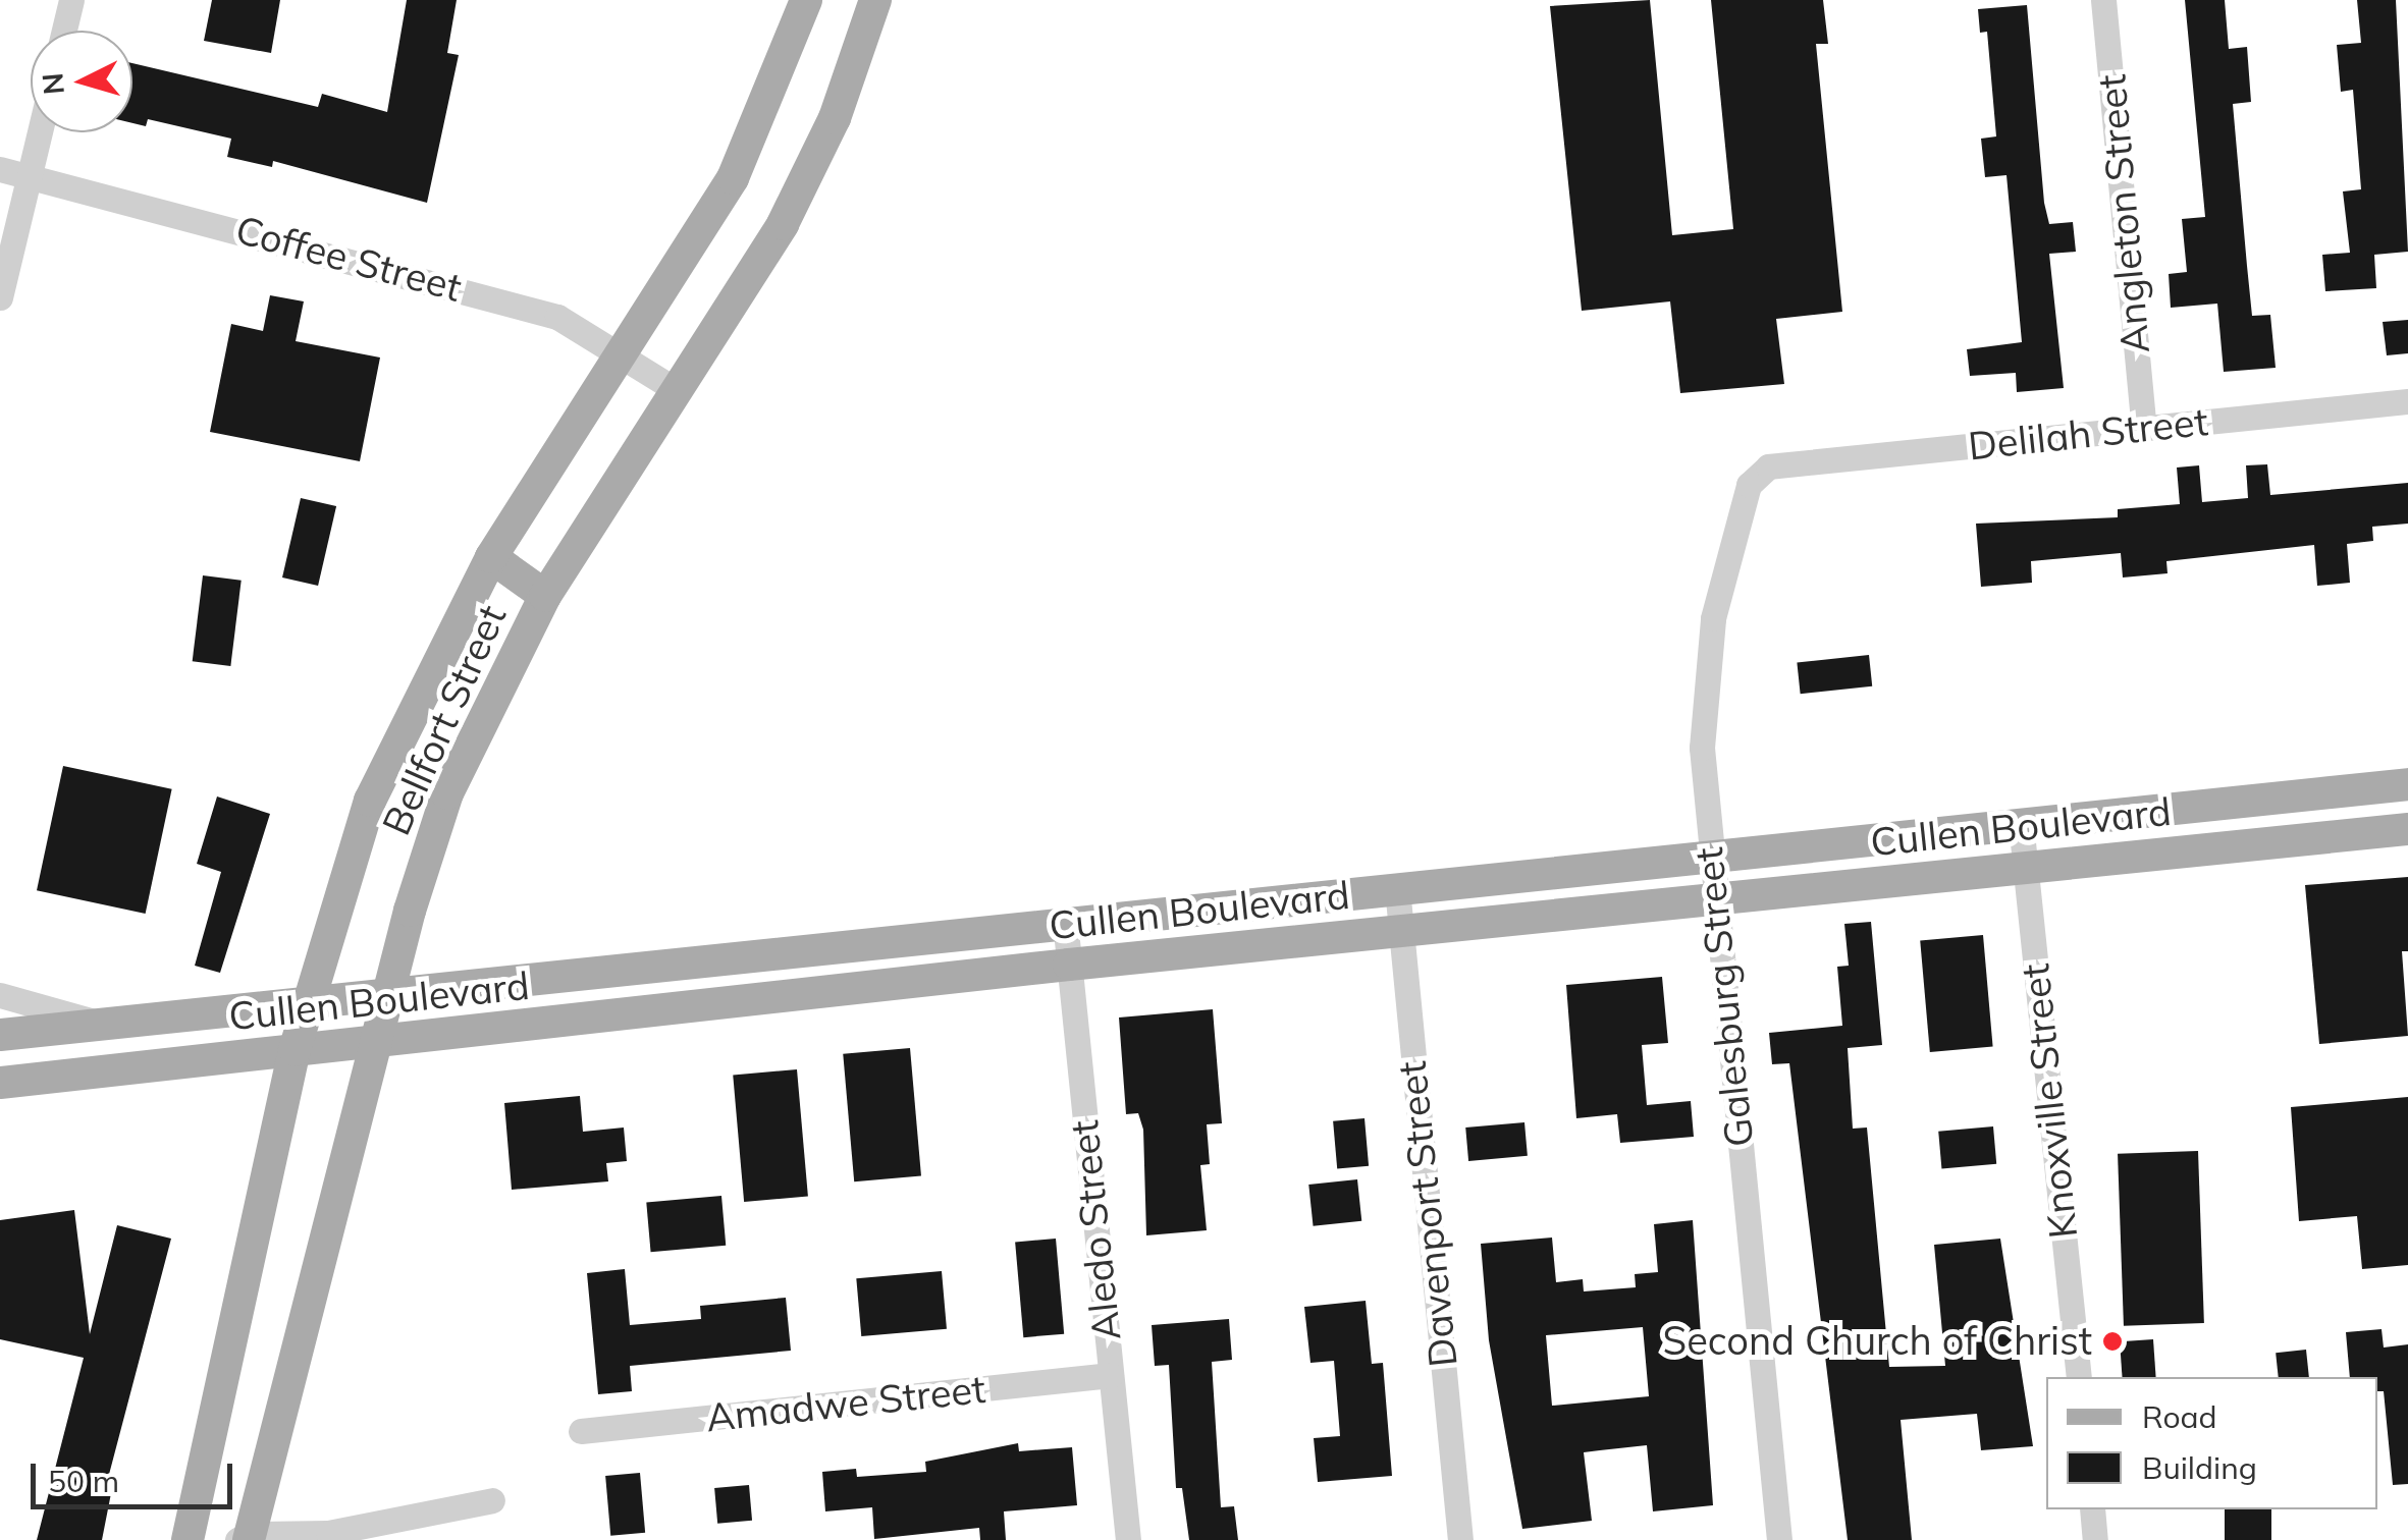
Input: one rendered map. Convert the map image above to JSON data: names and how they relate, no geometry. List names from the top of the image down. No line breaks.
{"streets":{"main road":["Bellfort Street","Cullen Boulevard"],"street":["Angleton Street","Coffee Street","Delilah Street","Galesburg Street","Knoxville Street","Davenport Street","Aledo Street","Amadwe Street"]},"crossings":[["Angleton Street","Delilah Street"],["Coffee Street","Bellfort Street"],["Delilah Street","Galesburg Street"],["Bellfort Street","Cullen Boulevard"],["Cullen Boulevard","Galesburg Street"],["Cullen Boulevard","Knoxville Street"],["Cullen Boulevard","Davenport Street"],["Cullen Boulevard","Aledo Street"],["Aledo Street","Amadwe Street"]],"places":["Second Church of Christ"],"legend":["Road","Building"],"scale_bar":"50 m","north":"left"}
